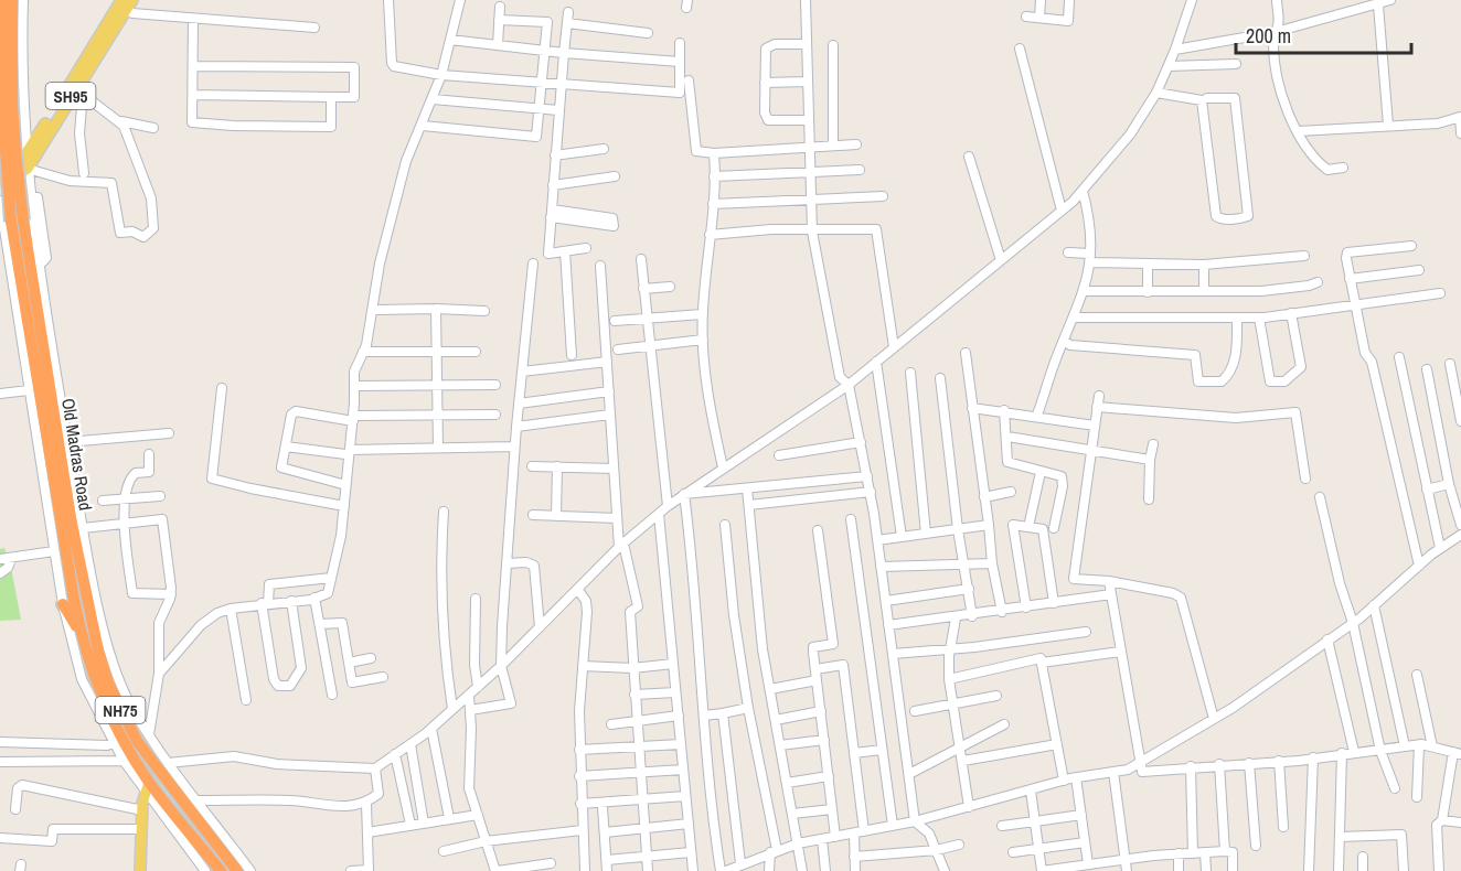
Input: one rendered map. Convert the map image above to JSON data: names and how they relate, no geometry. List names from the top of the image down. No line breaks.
{"streets":{"highway":["Old Madras Road","NH75"],"main road":["SH95"]},"crossings":[["SH95","Old Madras Road"]],"scale_bar":"200 m"}
